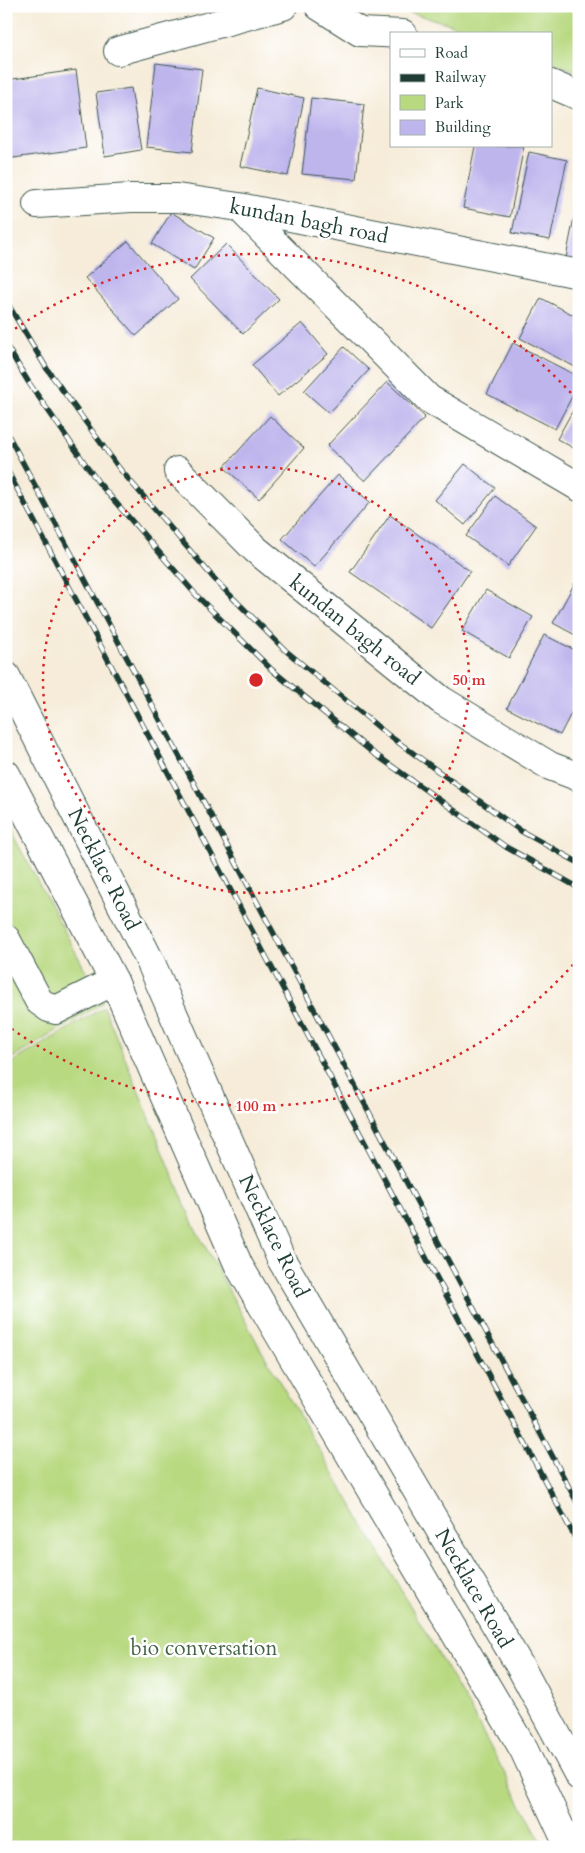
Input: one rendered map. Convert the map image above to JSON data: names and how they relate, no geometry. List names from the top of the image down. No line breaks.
{"streets":{"main road":["kundan bagh road","Necklace Road"]},"parks":["bio conversation"],"legend":["Road","Railway","Park","Building"],"rings":["50 m","100 m"]}
